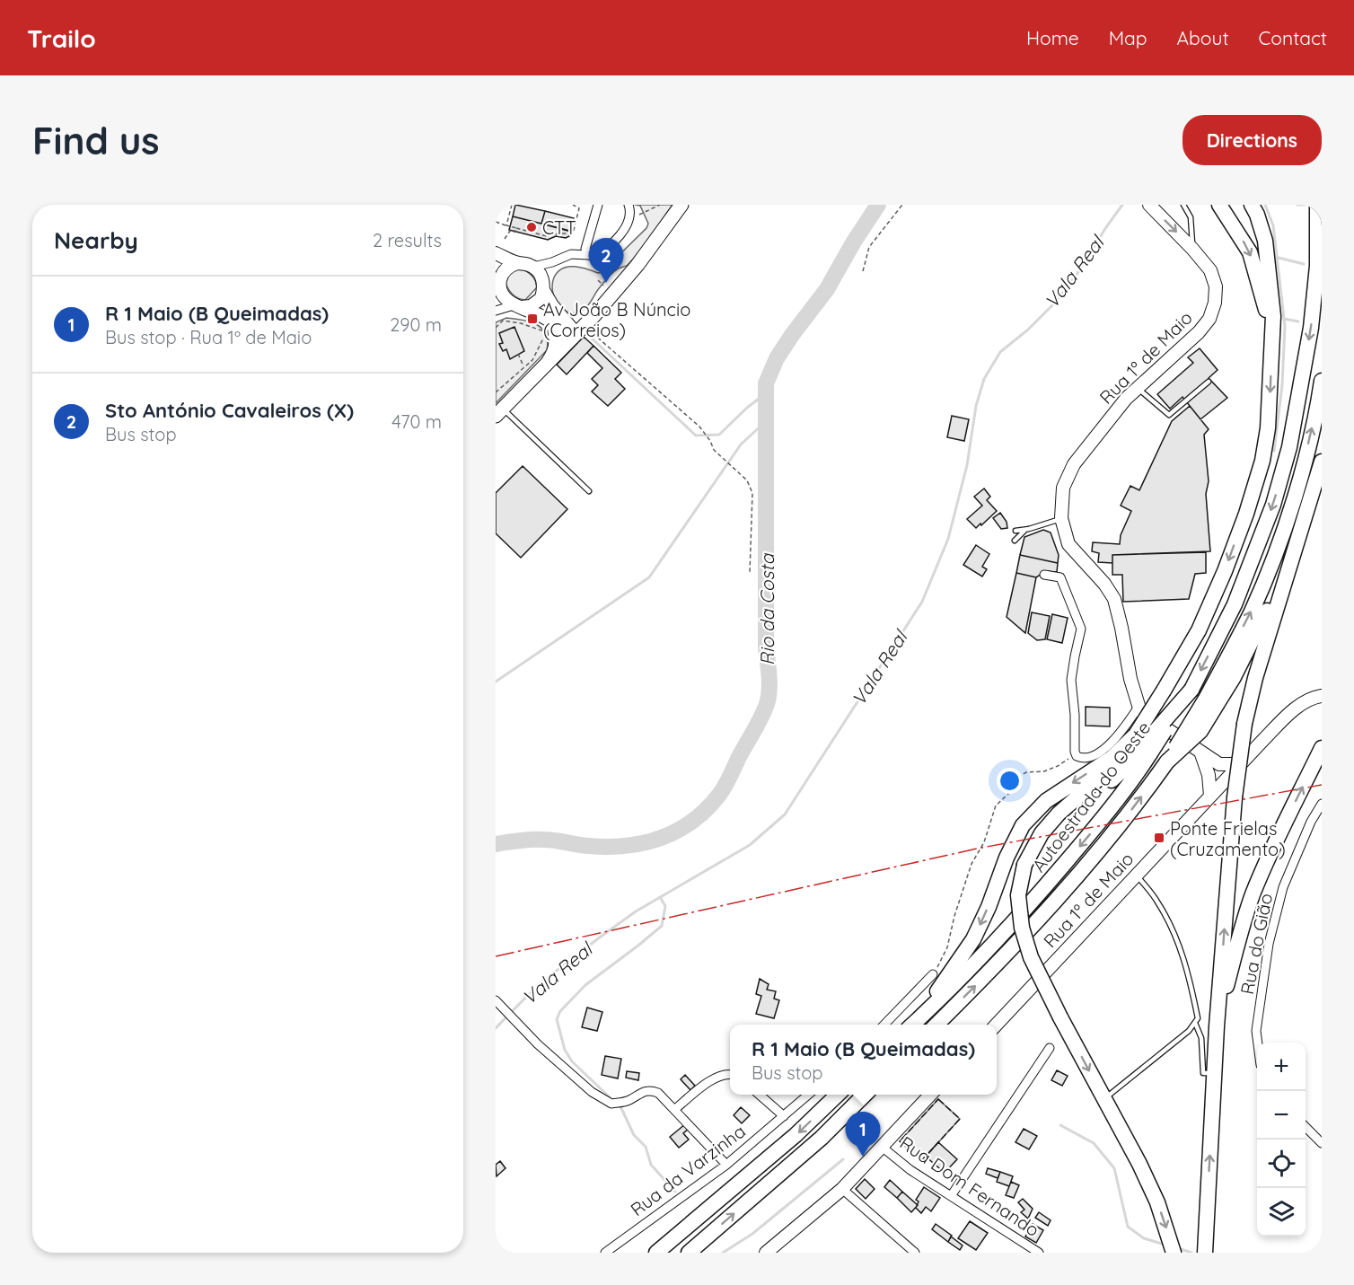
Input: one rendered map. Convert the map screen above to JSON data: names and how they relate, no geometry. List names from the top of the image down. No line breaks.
{"streets":{"highway":["Autoestrada do Oeste"],"street":["Rua 1º de Maio","Rua do Gião","Rua da Varzinha","Rua Dom Fernando"]},"water":["Vala Real","Rio da Costa"],"places":{"other":["CTT"],"transit":["Av João B Núncio (Correios)","Ponte Frielas (Cruzamento)"]},"page":{"header":"Trailo","nav":["Home","Map","About","Contact"],"buttons":"Directions","title":"Find us","heading":["Nearby","2 results"],"pins":["2","1"],"list":[{"mark":"1","name":"R 1 Maio (B Queimadas)","note":"Bus stop · Rua 1º de Maio","value":"290 m"},{"mark":"2","name":"Sto António Cavaleiros (X)","note":"Bus stop","value":"470 m"}],"popup":["R 1 Maio (B Queimadas)","Bus stop"],"map_buttons":["+","−"]}}
